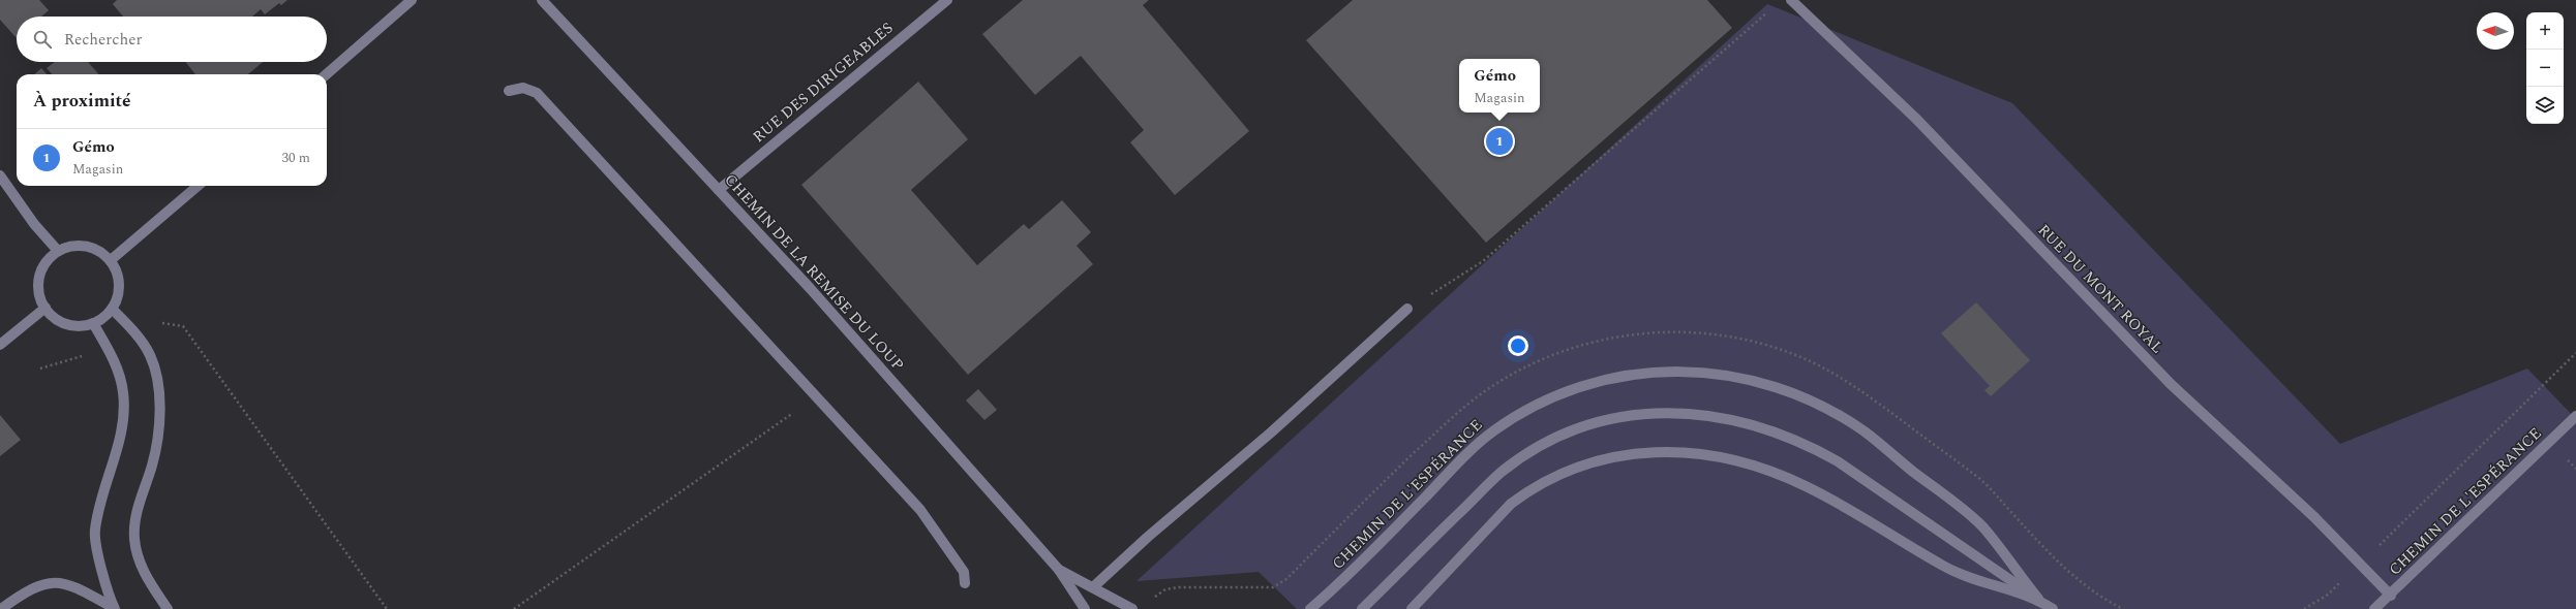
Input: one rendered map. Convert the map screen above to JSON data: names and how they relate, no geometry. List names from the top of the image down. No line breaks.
{"streets":{"street":["RUE DES DIRIGEABLES","CHEMIN DE LA REMISE DU LOUP","RUE DU MONT ROYAL","CHEMIN DE L'ESPÉRANCE"]},"crossings":[["RUE DES DIRIGEABLES","CHEMIN DE LA REMISE DU LOUP"],["RUE DU MONT ROYAL","CHEMIN DE L'ESPÉRANCE"]],"north":"left","page":{"map_buttons":["+","−"],"search":"Rechercher","popup":["Gémo","Magasin"],"heading":"À proximité","pins":"1","list":[{"mark":"1","name":"Gémo","note":"Magasin","value":"30 m"}]}}
